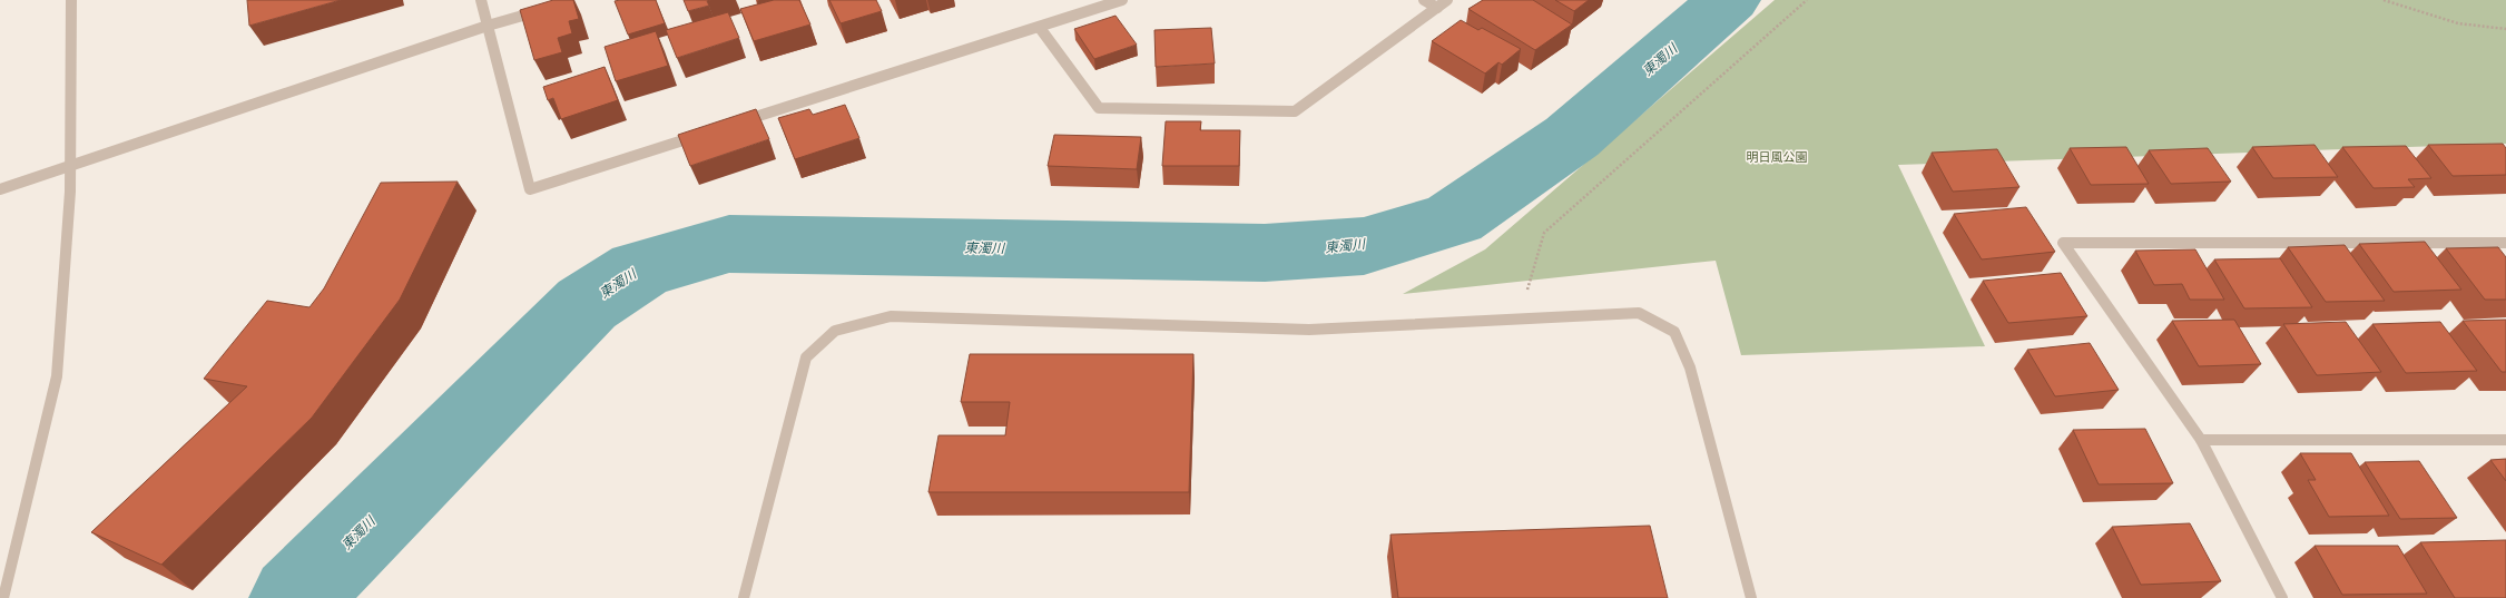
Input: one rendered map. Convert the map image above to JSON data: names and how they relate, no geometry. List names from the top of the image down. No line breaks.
{"water":["東濁川"],"parks":["明日風公園"]}
